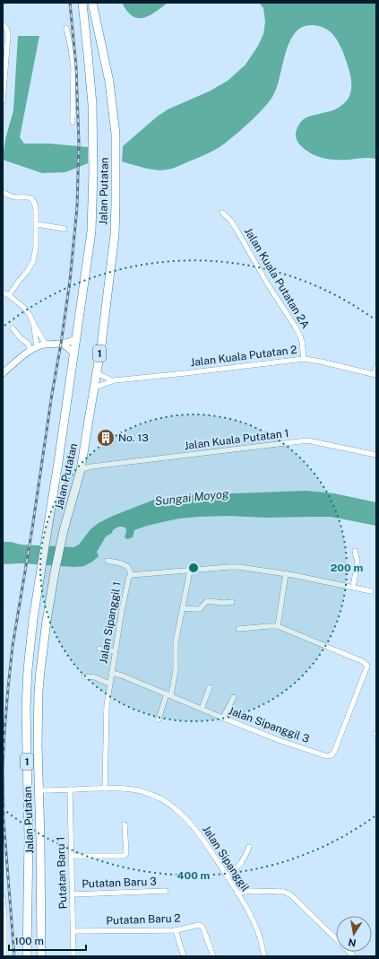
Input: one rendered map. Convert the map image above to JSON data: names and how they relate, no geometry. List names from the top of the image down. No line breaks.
{"streets":{"highway":["Jalan Putatan","1"],"street":["Jalan Kuala Putatan 2A","Jalan Kuala Putatan 2","Jalan Kuala Putatan 1","Jalan Sipanggil 1","Jalan Sipanggil 3","Jalan Sipanggil","Putatan Baru 1","Putatan Baru 3","Putatan Baru 2"]},"crossings":[["Jalan Putatan","Jalan Kuala Putatan 2"],["Jalan Putatan","Jalan Kuala Putatan 1"],["Jalan Putatan","Jalan Sipanggil"],["Jalan Kuala Putatan 2A","Jalan Kuala Putatan 2"],["Jalan Sipanggil 1","Jalan Sipanggil 3"],["Jalan Sipanggil 1","Jalan Sipanggil"],["Jalan Sipanggil","Putatan Baru 1"],["Putatan Baru 1","Putatan Baru 3"],["Putatan Baru 1","Putatan Baru 2"]],"water":["Sungai Moyog"],"places":{"building":["No. 13"]},"scale_bar":"100 m","north":"bottom","rings":["200 m","400 m"]}
